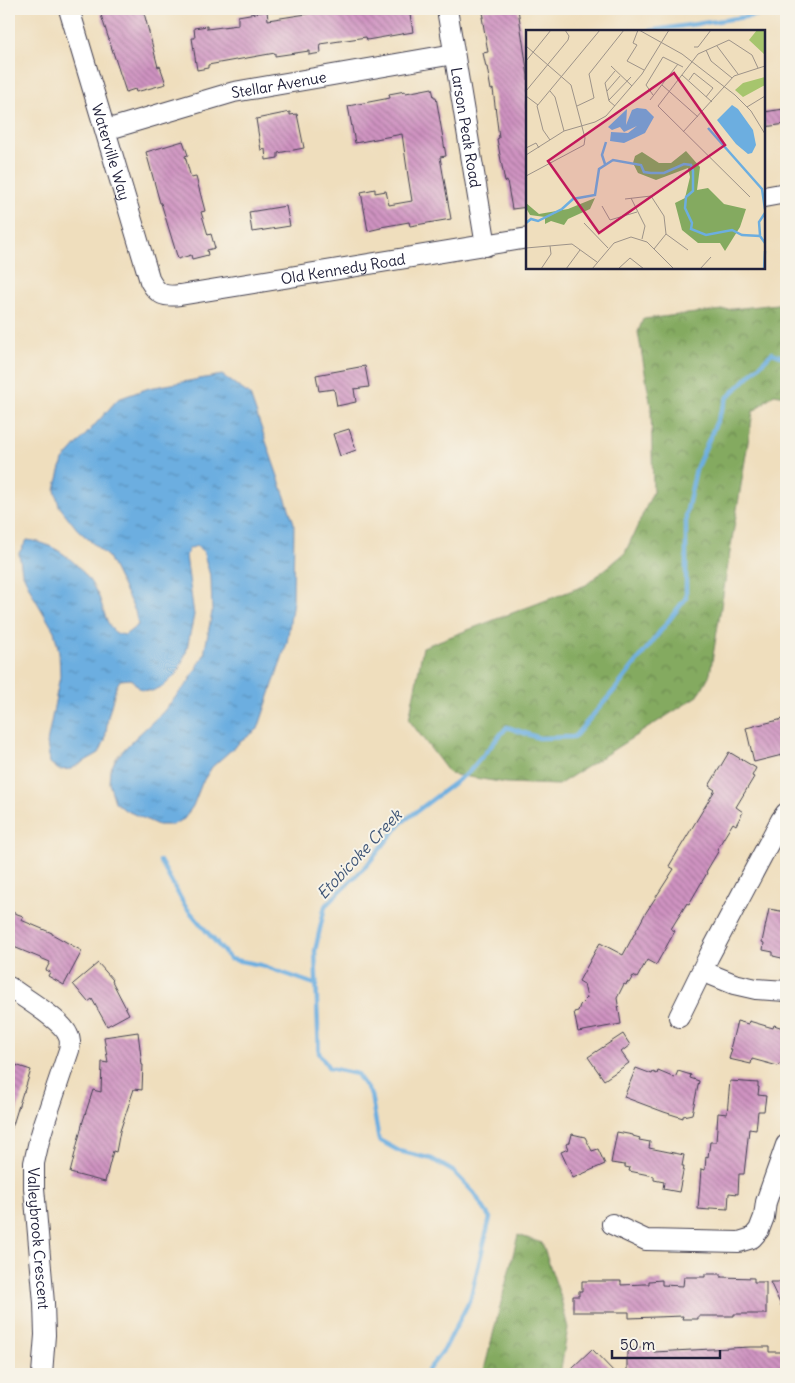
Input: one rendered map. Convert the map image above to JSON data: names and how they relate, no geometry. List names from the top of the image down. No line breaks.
{"streets":{"street":["Stellar Avenue","Larson Peak Road","Waterville Way","Old Kennedy Road","Valleybrook Crescent"]},"crossings":[["Stellar Avenue","Larson Peak Road"],["Stellar Avenue","Waterville Way"],["Larson Peak Road","Old Kennedy Road"],["Waterville Way","Old Kennedy Road"]],"water":["Etobicoke Creek"],"scale_bar":"50 m"}
